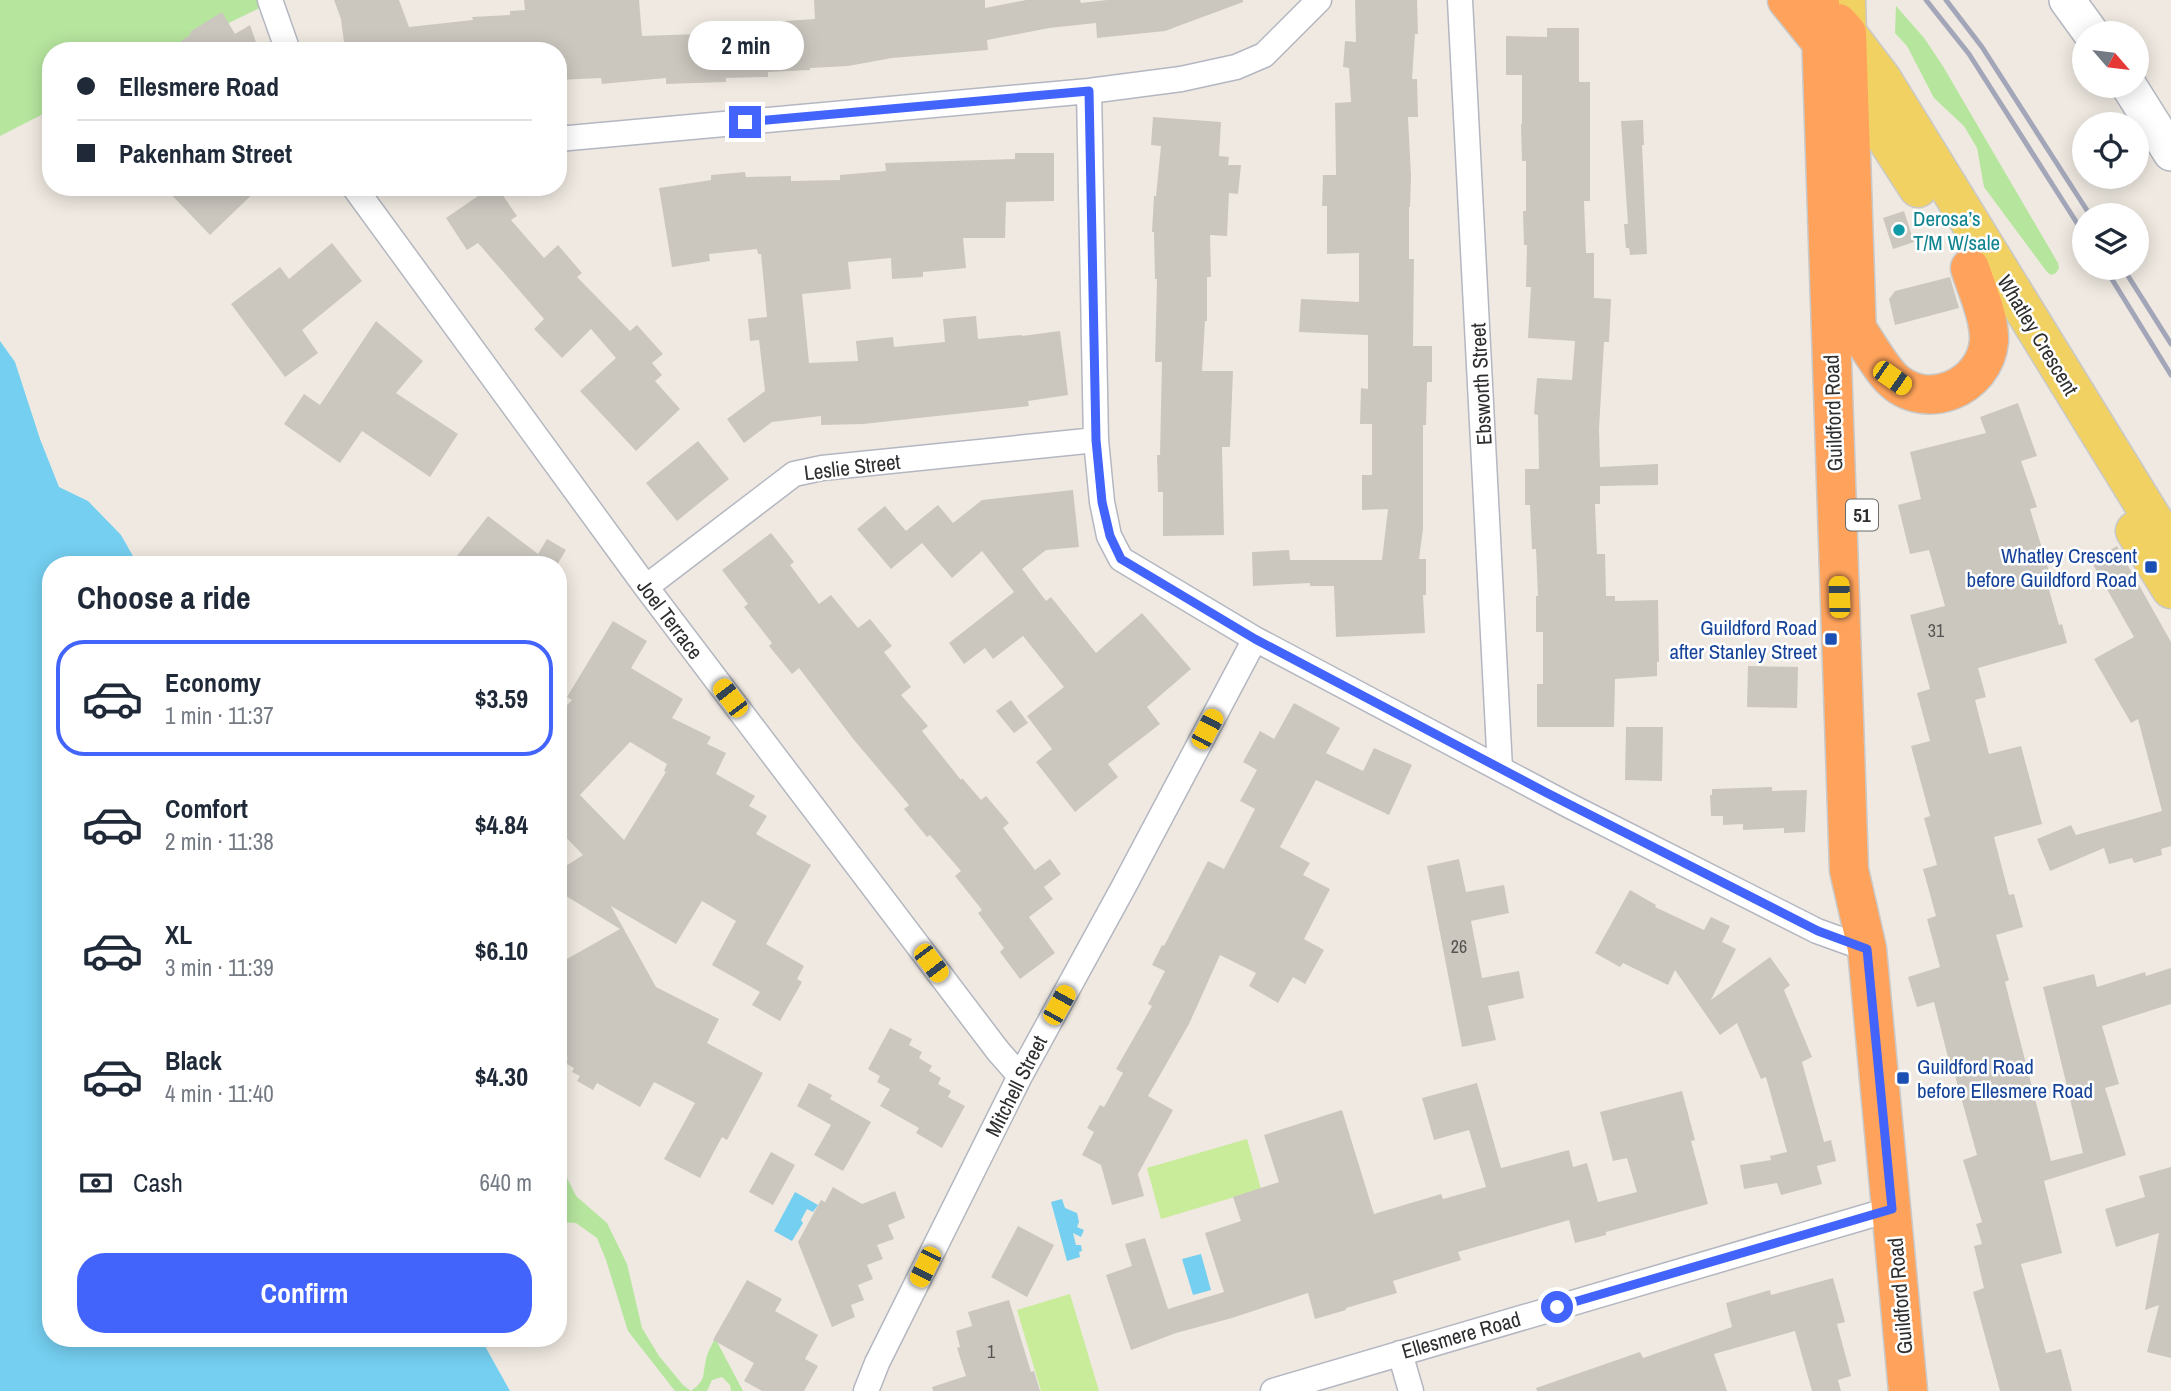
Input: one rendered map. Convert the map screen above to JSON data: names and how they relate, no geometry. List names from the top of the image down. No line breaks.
{"streets":{"highway":["Guildford Road","51"],"main road":["Whatley Crescent"],"street":["Ebsworth Street","Leslie Street","Joel Terrace","Mitchell Street","Ellesmere Road"]},"crossings":[["Whatley Crescent","Guildford Road"],["Guildford Road","Ellesmere Road"],["Leslie Street","Joel Terrace"],["Joel Terrace","Mitchell Street"]],"places":{"other":["Derosa’s T/M W/sale"],"transit":["Whatley Crescent before Guildford Road","Guildford Road after Stanley Street","Guildford Road before Ellesmere Road"]},"house_numbers":["31","26","1"],"north":"bottom right","page":{"bubble":"2 min","banner":["Ellesmere Road","Pakenham Street"],"heading":"Choose a ride","list":[{"name":"Economy","note":"1 min · 11:37","value":"$3.59"},{"name":"Comfort","note":"2 min · 11:38","value":"$4.84"},{"name":"XL","note":"3 min · 11:39","value":"$6.10"},{"name":"Black","note":"4 min · 11:40","value":"$4.30"}],"pay":["Cash","640 m"],"buttons":"Confirm"}}
